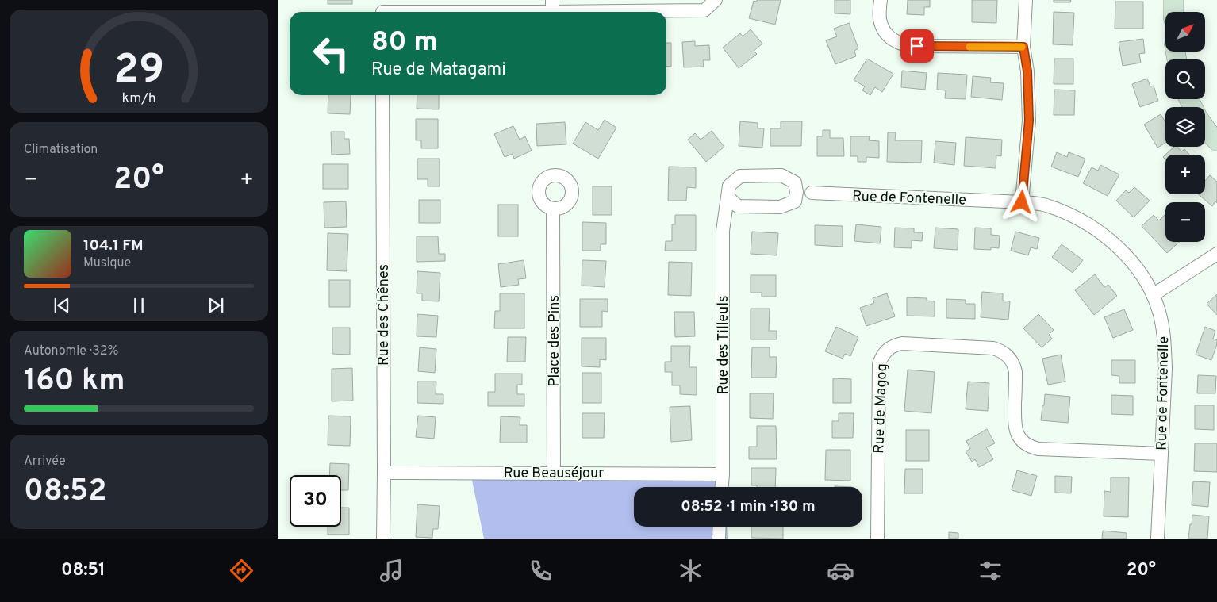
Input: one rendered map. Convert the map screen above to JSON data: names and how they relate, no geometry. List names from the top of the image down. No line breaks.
{"streets":{"street":["Rue de Fontenelle","Rue des Chênes","Place des Pins","Rue des Tilleuls","Rue de Magog","Rue Beauséjour"]},"crossings":[["Rue de Fontenelle","Rue de Magog"],["Rue des Chênes","Rue Beauséjour"],["Place des Pins","Rue Beauséjour"],["Rue des Tilleuls","Rue Beauséjour"]],"north":"top right","page":{"map_buttons":["+","−"],"turn":["80 m","Rue de Matagami"],"tile":["Climatisation",["Autonomie · 32%","160 km"],["Arrivée","08:52"]],"heat":["−","20°","+"],"song":["104.1 FM","Musique"],"limit":"30","trip":"08:52 · 1 min · 130 m","tabs":["08:51","20°"],"gauge":["29","km/h"]}}
